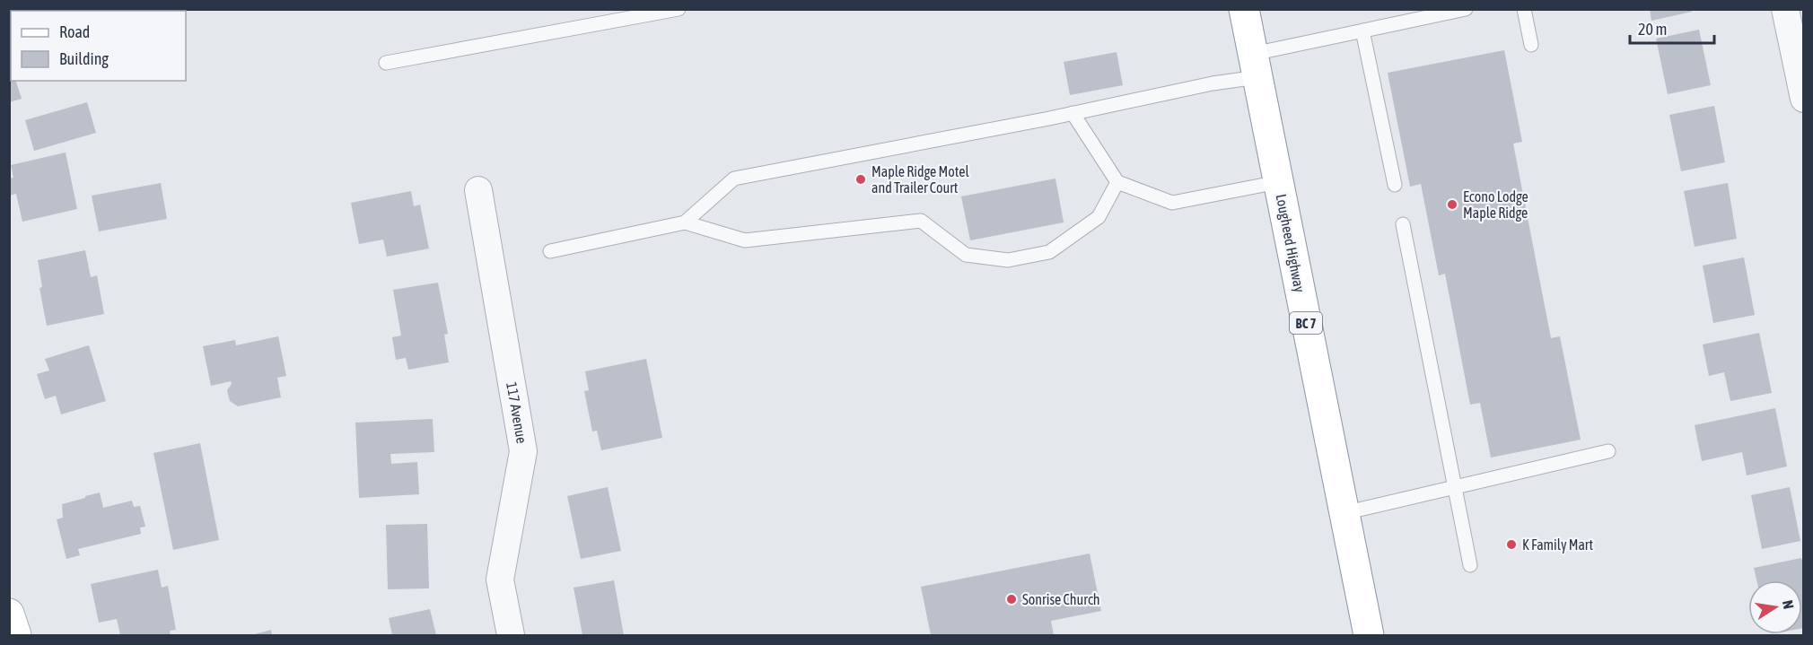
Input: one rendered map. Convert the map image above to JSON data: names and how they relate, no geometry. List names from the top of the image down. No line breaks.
{"streets":{"main road":["Lougheed Highway","BC 7"],"street":["117 Avenue"]},"places":["Maple Ridge Motel and Trailer Court","Econo Lodge Maple Ridge","K Family Mart","Sonrise Church"],"legend":["Road","Building"],"scale_bar":"20 m","north":"right"}
